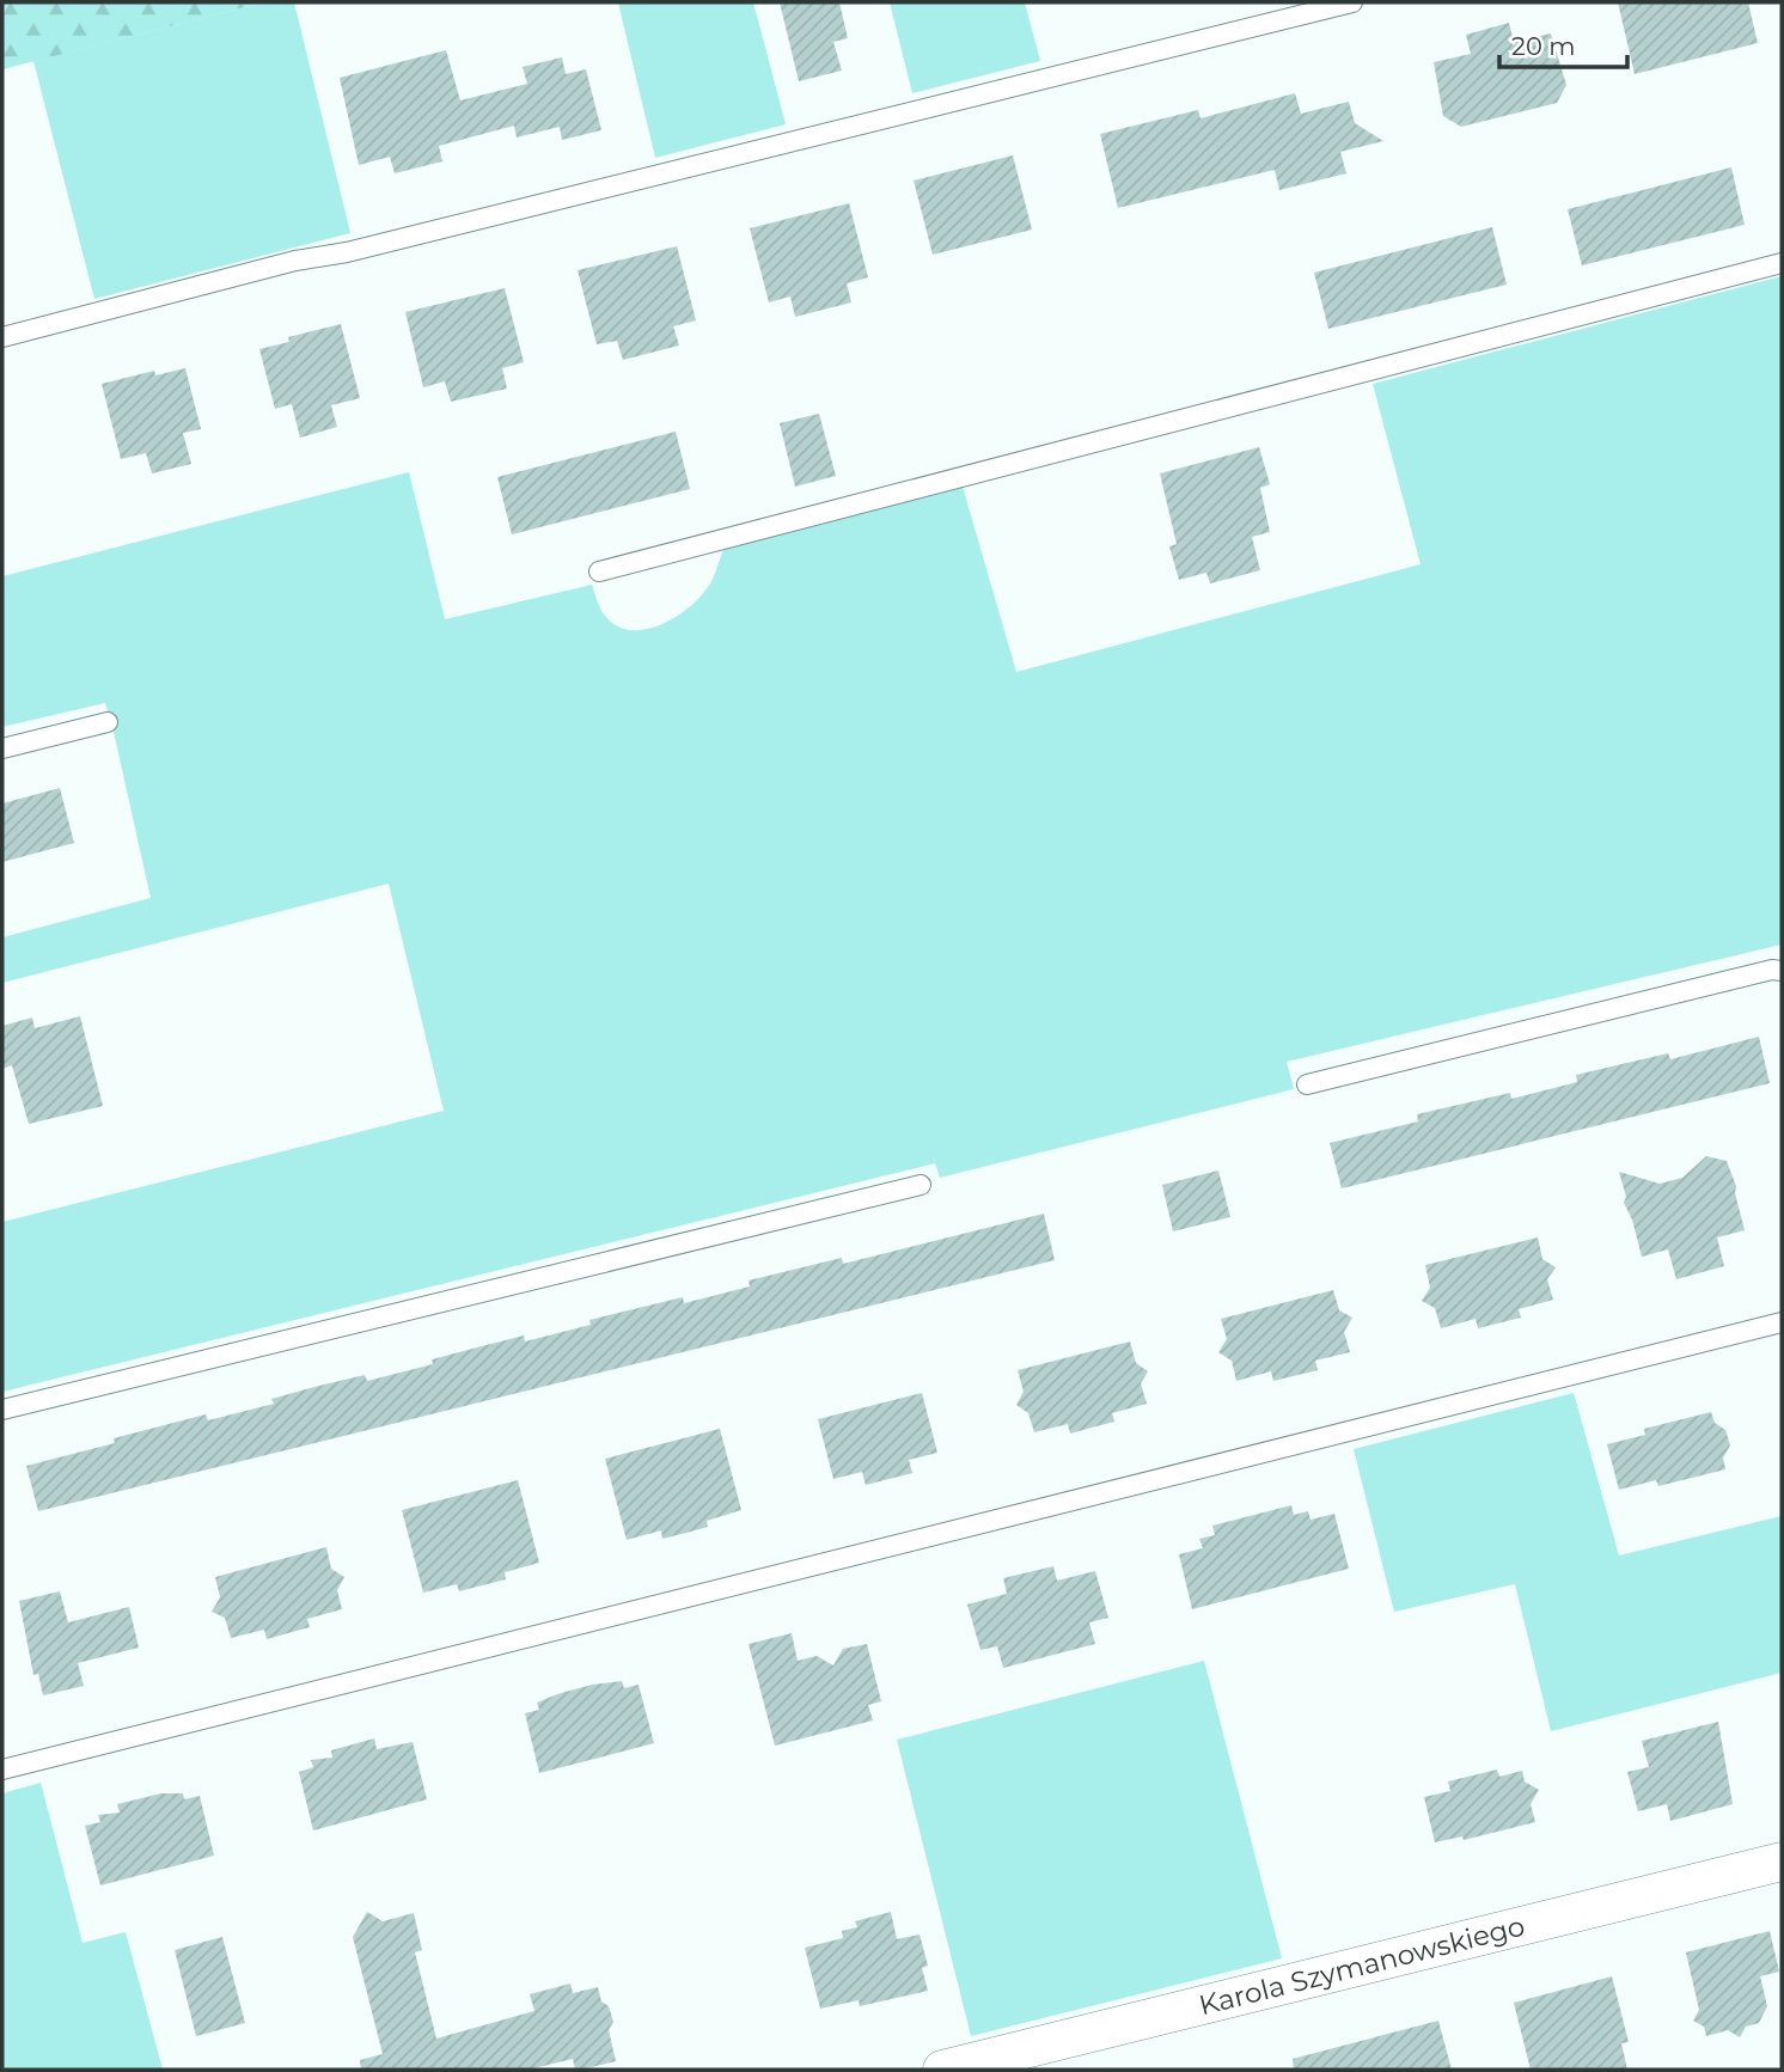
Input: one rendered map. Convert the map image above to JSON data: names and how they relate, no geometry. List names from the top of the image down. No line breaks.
{"streets":{"street":["Karola Szymanowskiego"]},"scale_bar":"20 m"}
